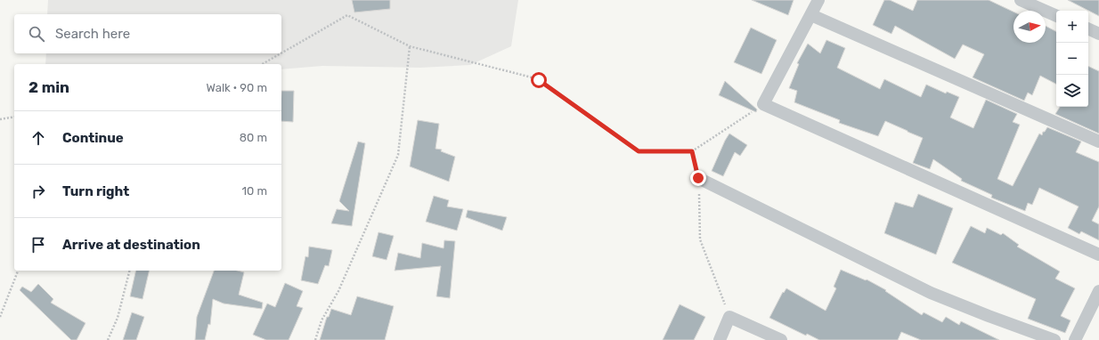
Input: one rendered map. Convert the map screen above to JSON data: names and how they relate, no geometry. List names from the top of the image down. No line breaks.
{"north":"right","page":{"map_buttons":["+","−"],"search":"Search here","heading":["2 min","Walk · 90 m"],"list":[["Continue","80 m"],["Turn right","10 m"],"Arrive at destination"]}}
